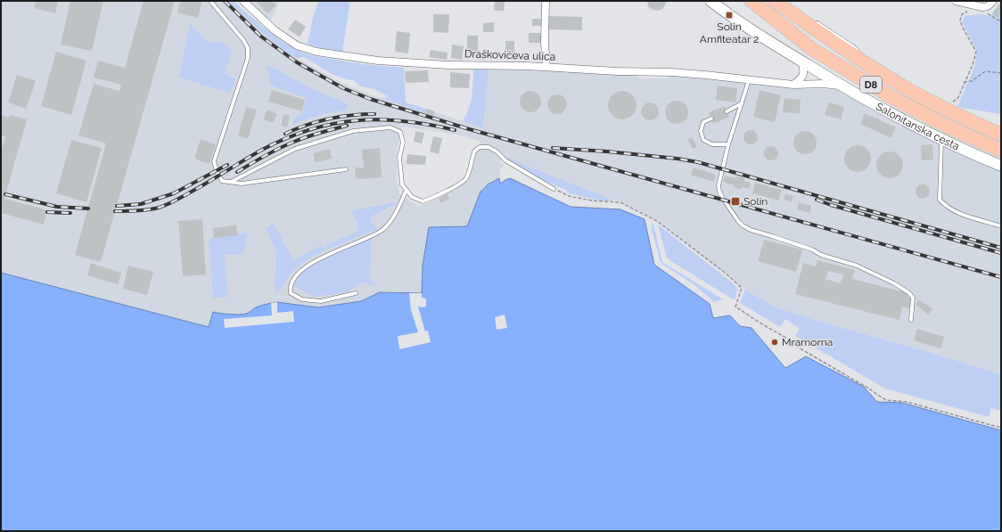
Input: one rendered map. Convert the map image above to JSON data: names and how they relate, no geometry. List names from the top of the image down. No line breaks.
{"streets":{"highway":["D8"],"main road":["Salonitanska cesta"],"street":["Draškovićeva ulica"]},"crossings":[["Draškovićeva ulica","Salonitanska cesta"]],"places":{"transit":["Solin Amfiteatar 2","Solin"],"other":["Mramorna"]}}
